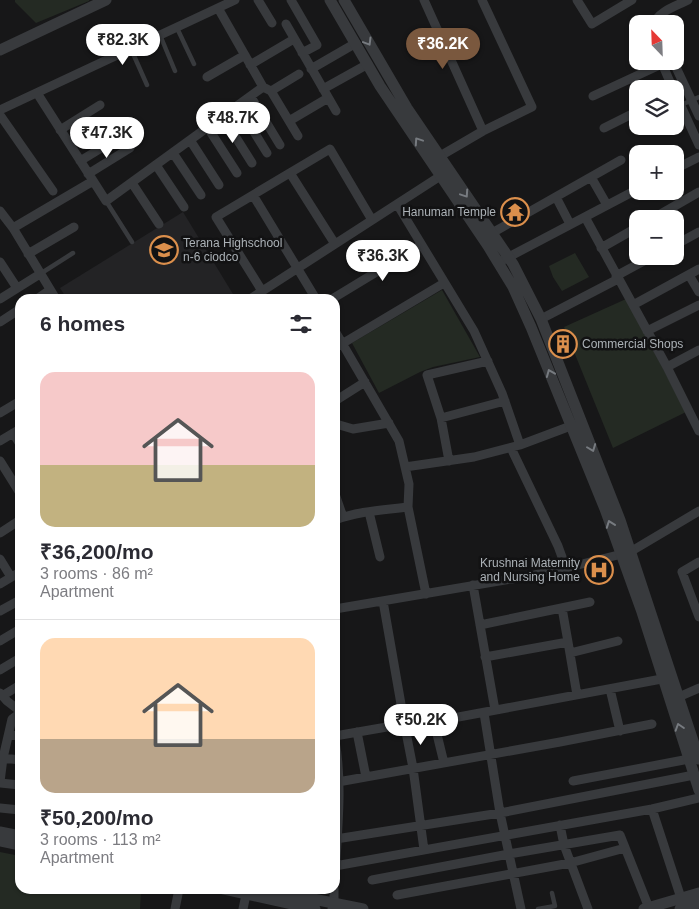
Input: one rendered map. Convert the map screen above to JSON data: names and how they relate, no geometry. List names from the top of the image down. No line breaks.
{"places":{"temple":["Hanuman Temple"],"school or university":["Terana Highschool n-6 ciodco"],"building":["Commercial Shops"],"hospital":["Krushnai Maternity and Nursing Home"]},"north":"top left","page":{"map_buttons":["+","−"],"price":["₹82.3K","₹36.2K","₹48.7K","₹47.3K","₹36.3K","₹50.2K"],"heading":"6 homes","list":[{"name":"₹36,200/mo","note":"3 rooms · 86 m² · Apartment"},{"name":"₹50,200/mo","note":"3 rooms · 113 m² · Apartment"}]}}
